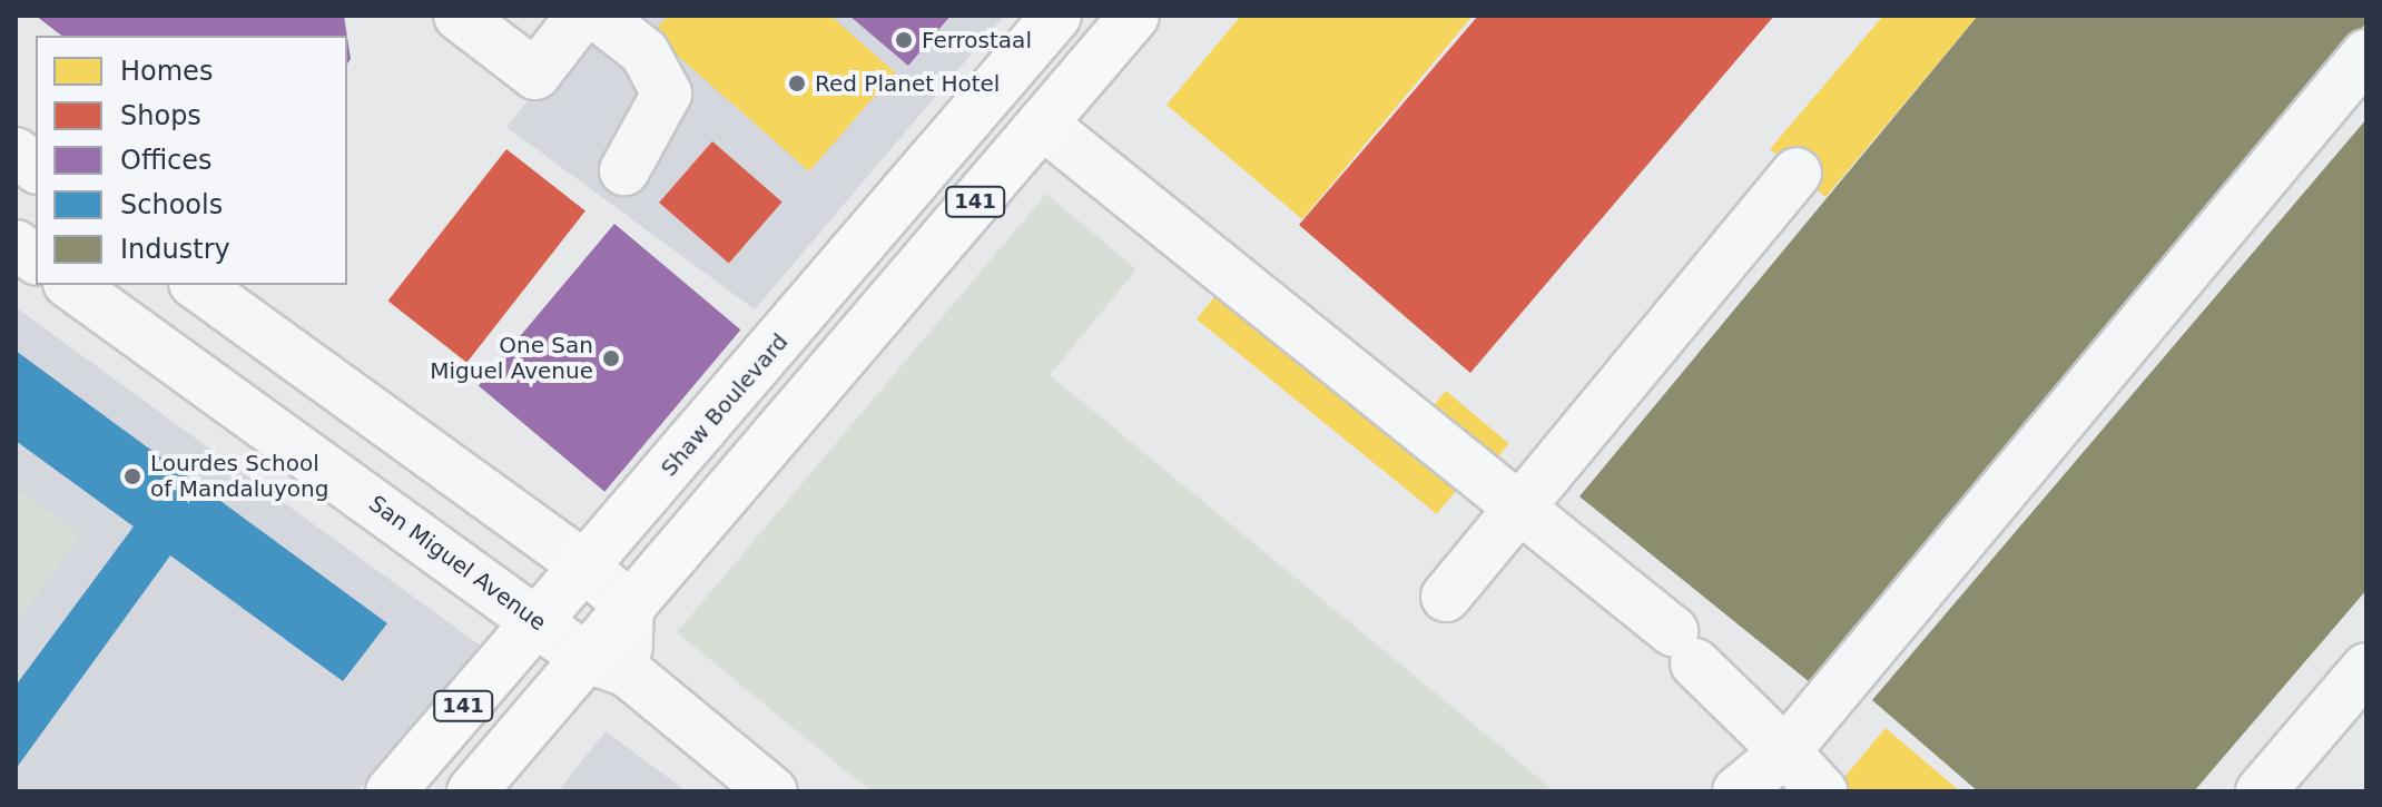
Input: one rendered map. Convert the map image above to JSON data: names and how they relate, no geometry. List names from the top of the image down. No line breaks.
{"streets":{"main road":["141","Shaw Boulevard"],"street":["San Miguel Avenue"]},"crossings":[["141","San Miguel Avenue"],["Shaw Boulevard","San Miguel Avenue"]],"places":["Ferrostaal","Red Planet Hotel","One San Miguel Avenue","Lourdes School of Mandaluyong"],"legend":["Homes","Shops","Offices","Schools","Industry"]}
